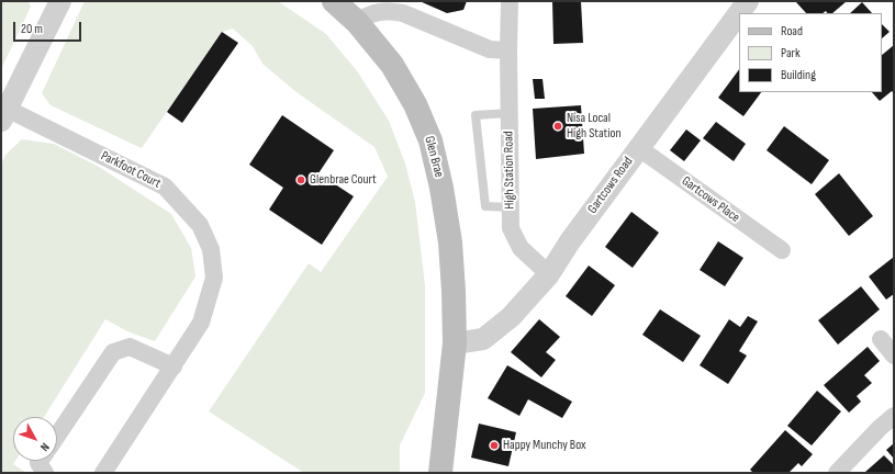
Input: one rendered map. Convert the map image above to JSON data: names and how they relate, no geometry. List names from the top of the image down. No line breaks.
{"streets":{"main road":["Glen Brae"],"street":["Parkfoot Court","High Station Road","Gartcows Road","Gartcows Place"]},"crossings":[["Glen Brae","Gartcows Road"],["High Station Road","Gartcows Road"],["Gartcows Road","Gartcows Place"]],"places":["Nisa Local High Station","Glenbrae Court","Happy Munchy Box"],"legend":["Road","Park","Building"],"scale_bar":"20 m","north":"bottom right"}
